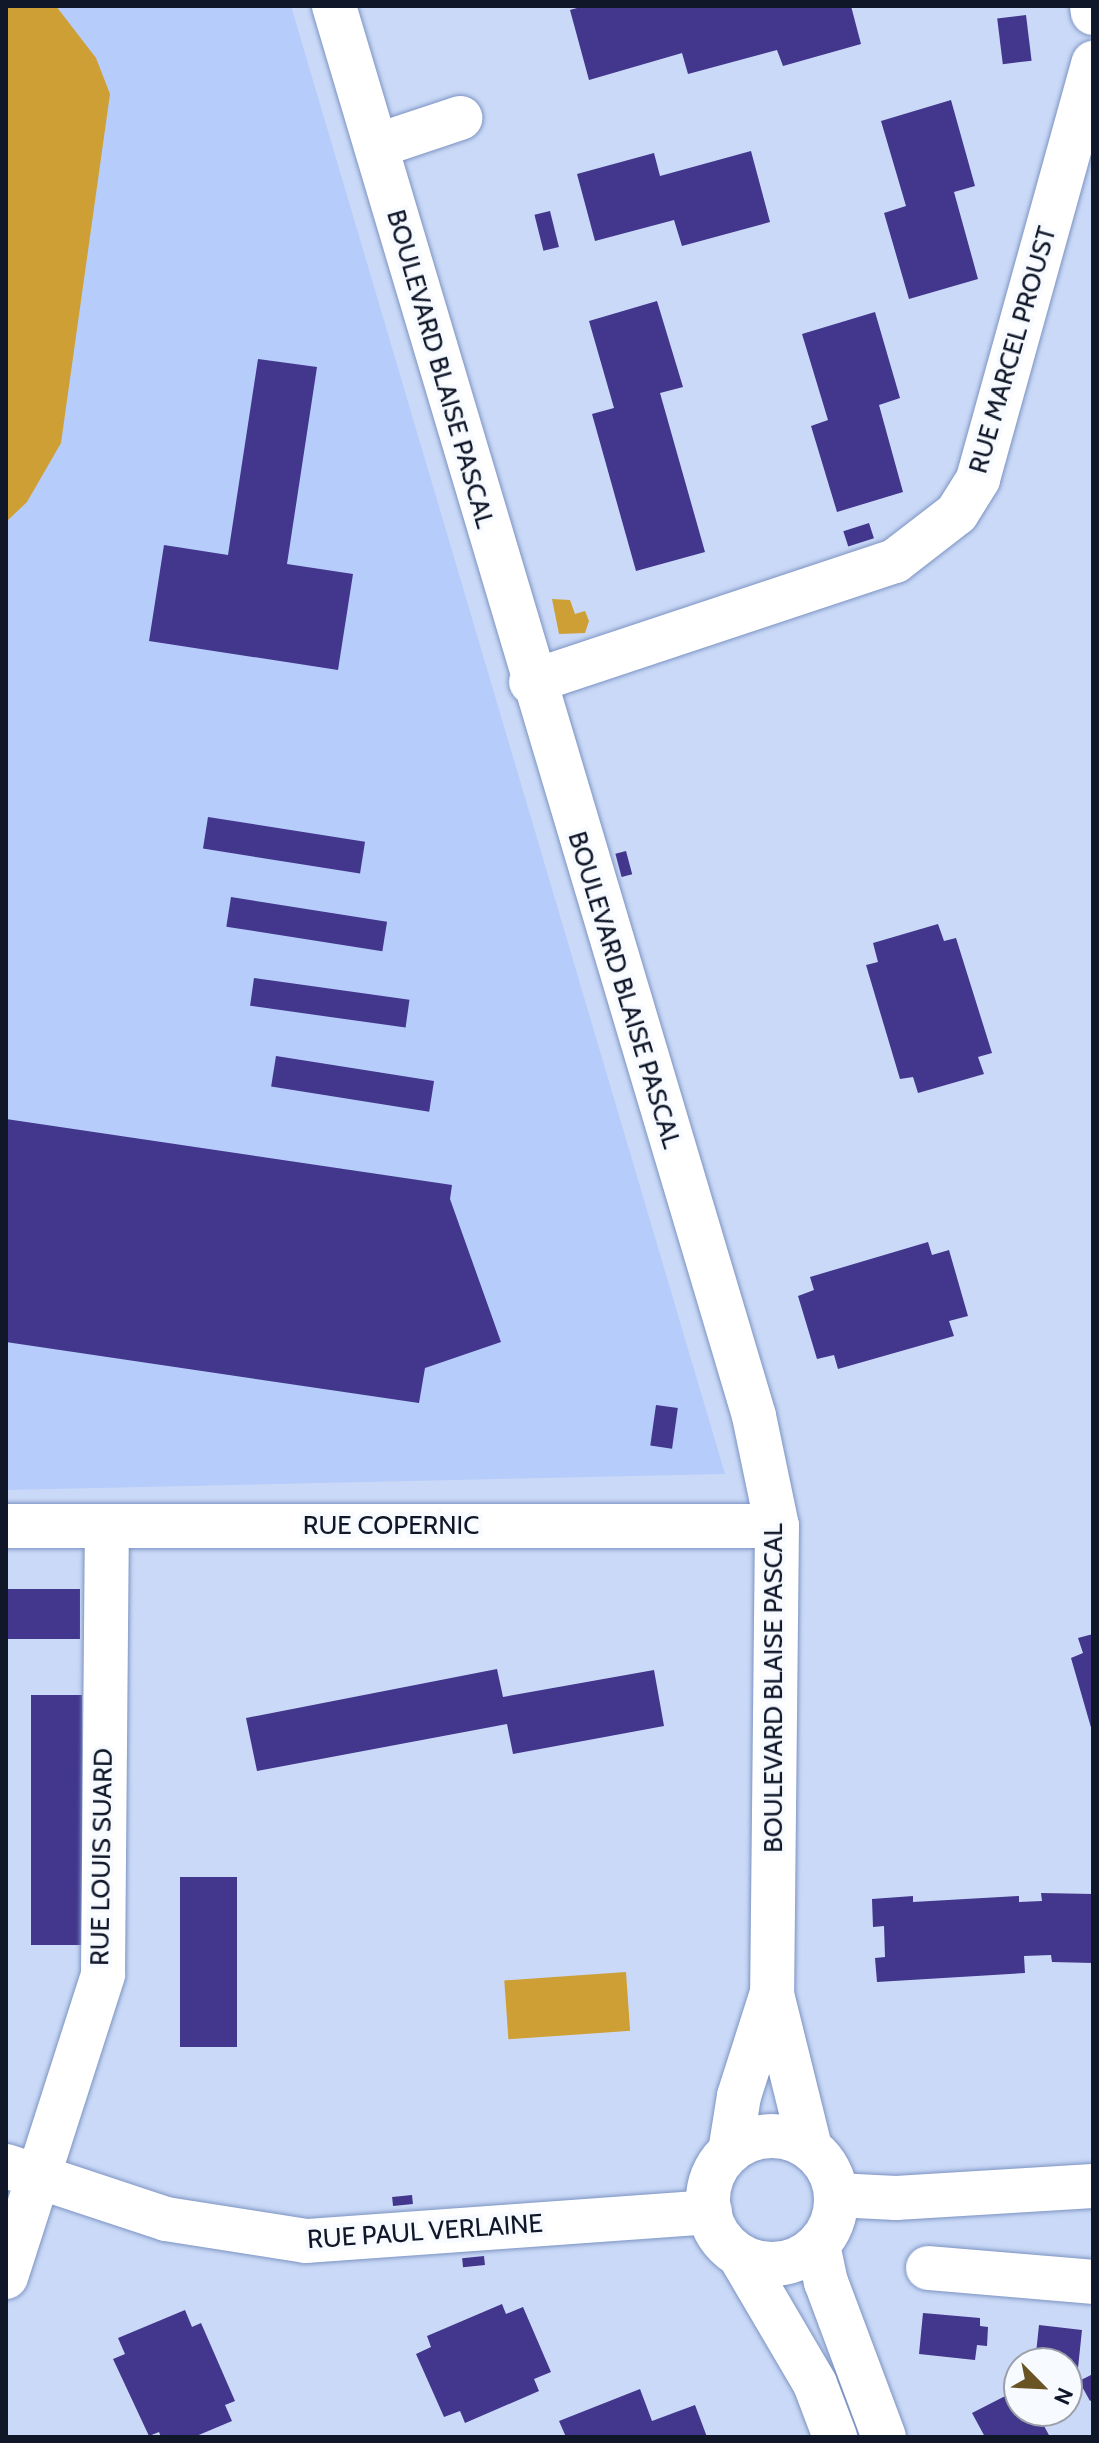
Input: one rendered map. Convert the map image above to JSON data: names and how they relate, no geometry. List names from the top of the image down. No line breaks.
{"streets":{"street":["RUE MARCEL PROUST","BOULEVARD BLAISE PASCAL","RUE COPERNIC","RUE LOUIS SUARD","RUE PAUL VERLAINE"]},"crossings":[["RUE MARCEL PROUST","BOULEVARD BLAISE PASCAL"],["BOULEVARD BLAISE PASCAL","RUE COPERNIC"],["BOULEVARD BLAISE PASCAL","RUE PAUL VERLAINE"],["RUE COPERNIC","RUE LOUIS SUARD"],["RUE LOUIS SUARD","RUE PAUL VERLAINE"]],"north":"bottom right"}
